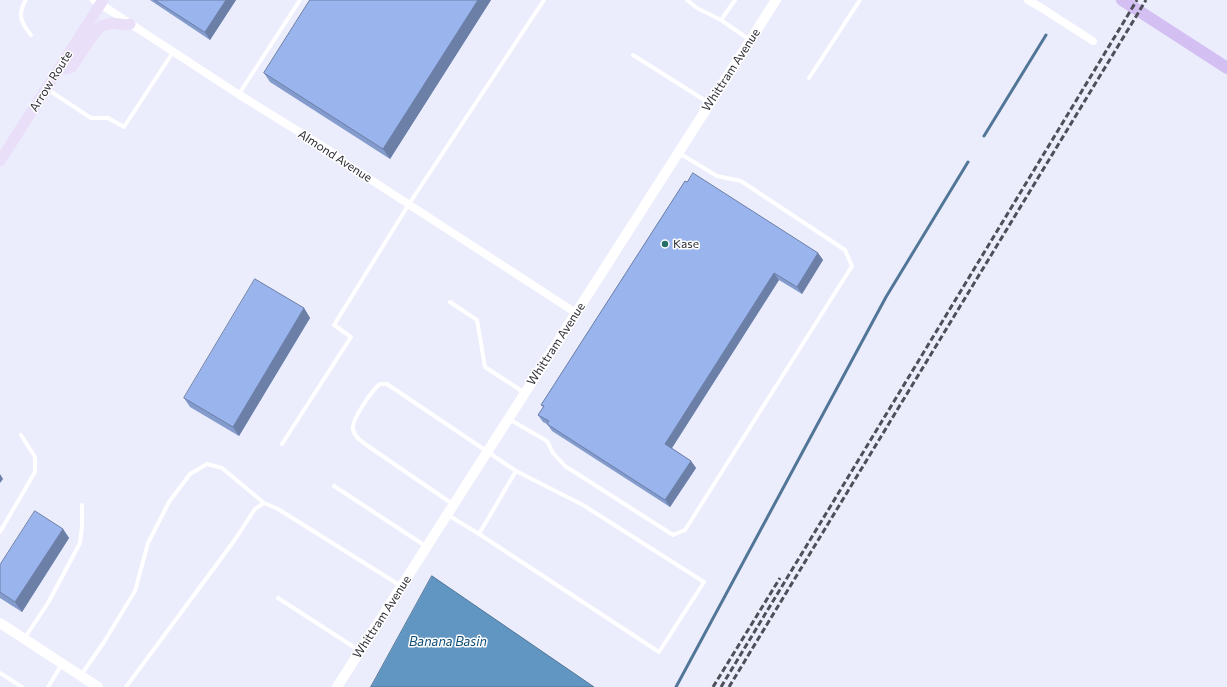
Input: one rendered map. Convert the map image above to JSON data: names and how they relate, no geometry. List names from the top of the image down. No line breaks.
{"streets":{"main road":["Arrow Route"],"street":["Whittram Avenue","Almond Avenue"]},"crossings":[["Whittram Avenue","Almond Avenue"],["Arrow Route","Almond Avenue"]],"water":["Banana Basin"],"places":["Kase"]}
